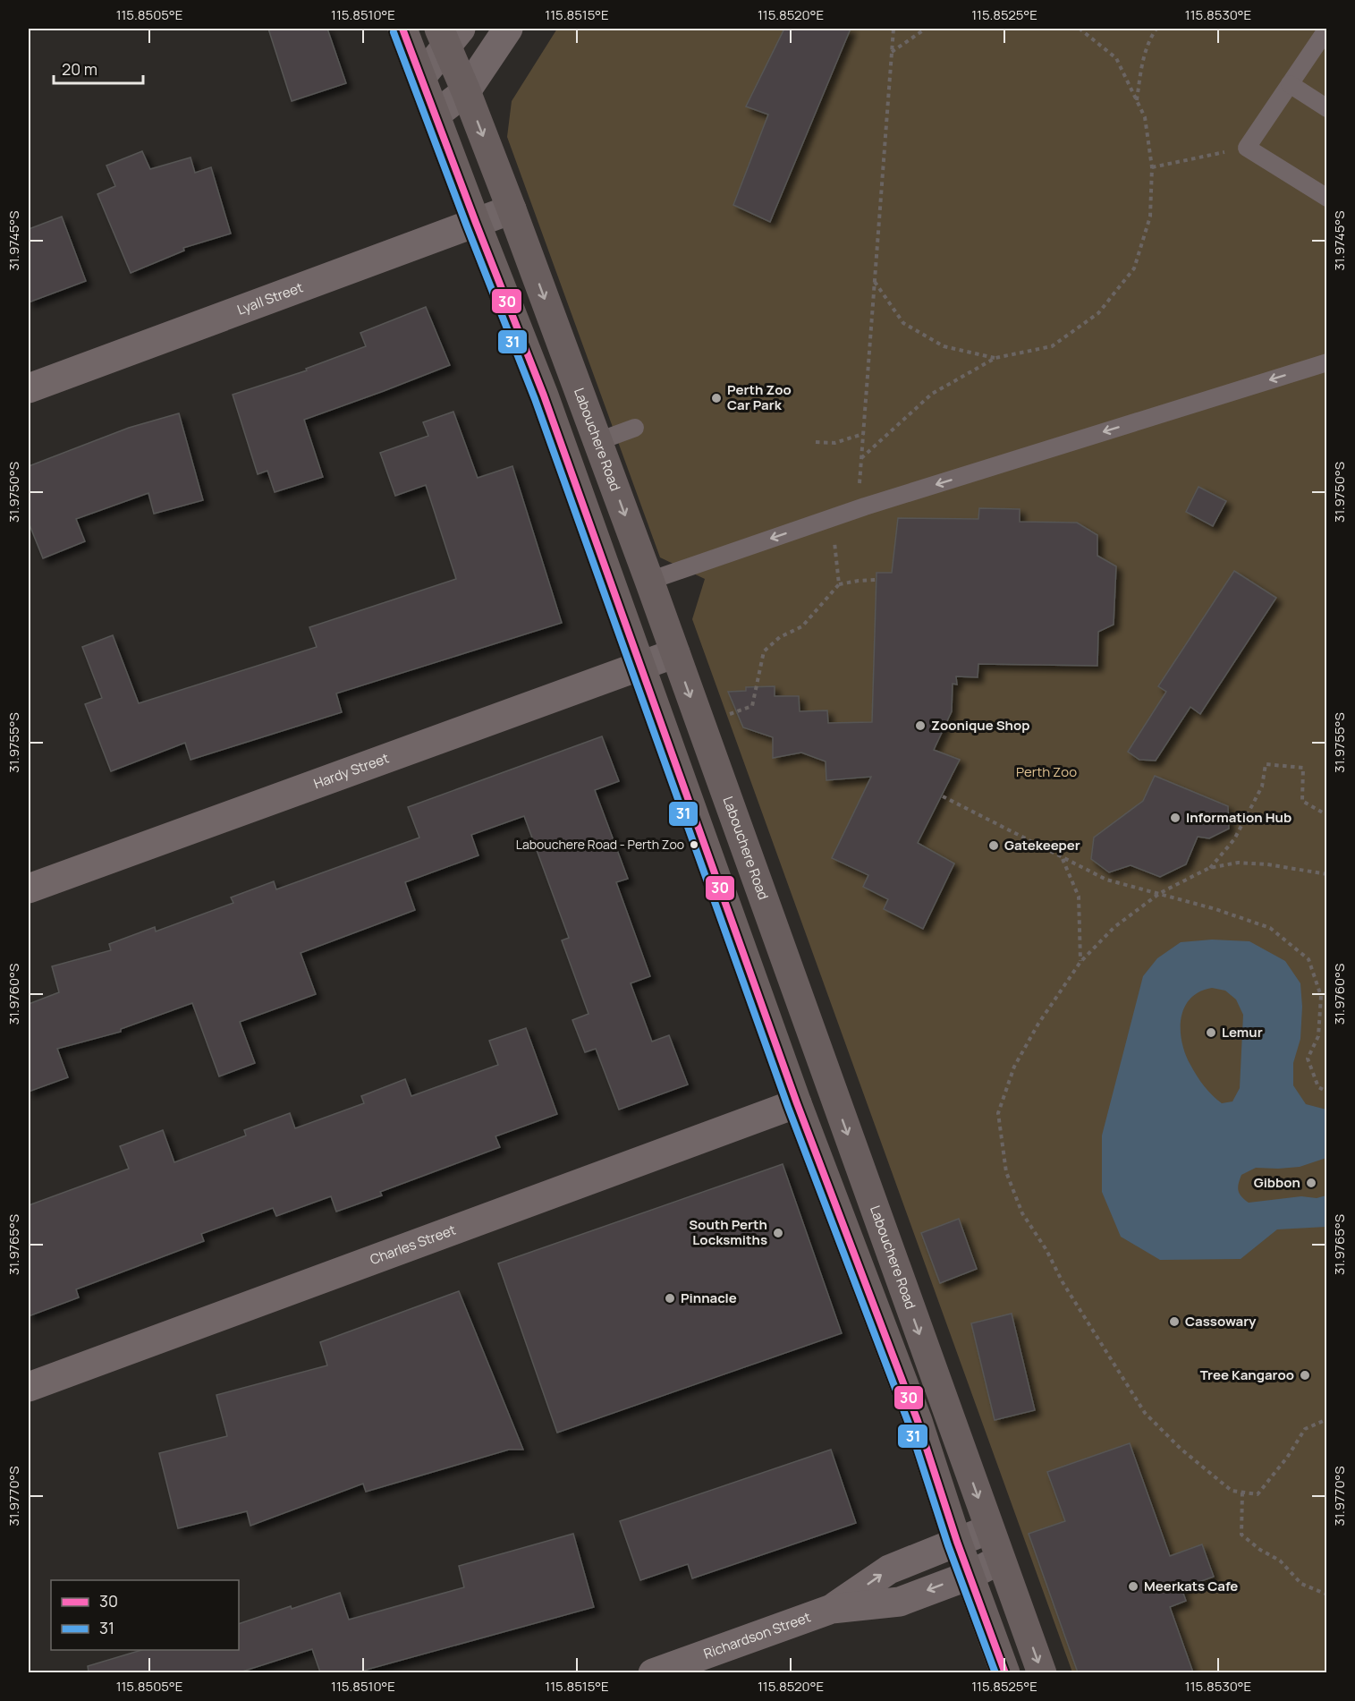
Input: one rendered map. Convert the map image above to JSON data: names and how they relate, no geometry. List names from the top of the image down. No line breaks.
{"streets":{"main road":["Labouchere Road"],"street":["Lyall Street","Hardy Street","Charles Street","Richardson Street"]},"crossings":[["Lyall Street","Labouchere Road"],["Labouchere Road","Hardy Street"],["Labouchere Road","Richardson Street"]],"parks":["Perth Zoo"],"places":["Perth Zoo Car Park","Zoonique Shop","Information Hub","Labouchere Road - Perth Zoo","Gatekeeper","Lemur","Gibbon","South Perth Locksmiths","Pinnacle","Cassowary","Tree Kangaroo","Meerkats Cafe"],"lines":["transit line 30","transit line 31"],"legend":["30","31"],"scale_bar":"20 m","coordinates":["115.8505°E","115.8510°E","115.8515°E","115.8520°E","115.8525°E","115.8530°E","31.9745°S","31.9750°S","31.9755°S","31.9760°S","31.9765°S","31.9770°S"]}
